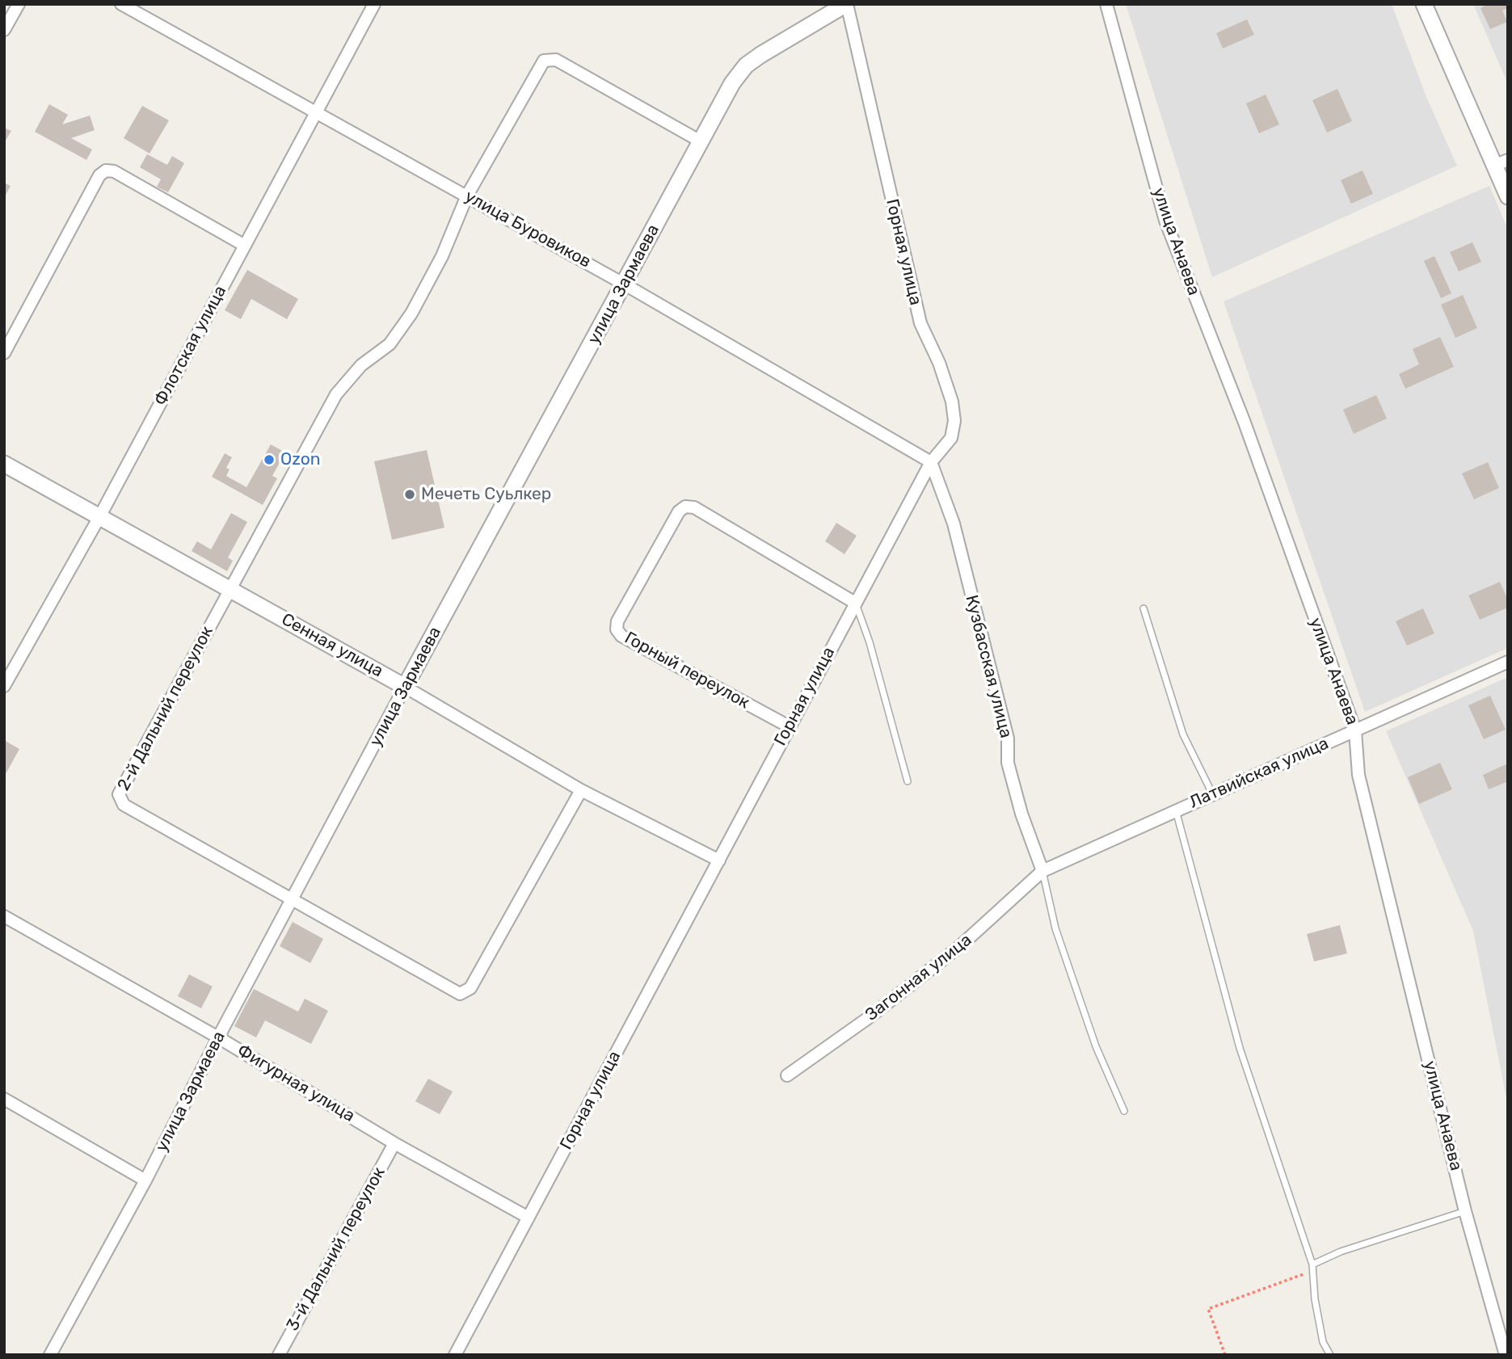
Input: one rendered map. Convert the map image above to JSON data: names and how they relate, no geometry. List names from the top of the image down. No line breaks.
{"streets":{"street":["улица Буровиков","улица Анаева","Горная улица","улица Зармаева","Флотская улица","Сенная улица","Кузбасская улица","Горный переулок","2-й Дальний переулок","Латвийская улица","Загонная улица","Фигурная улица","3-й Дальний переулок"]},"crossings":[["улица Буровиков","Горная улица"],["улица Буровиков","улица Зармаева"],["улица Буровиков","Флотская улица"],["улица Буровиков","Кузбасская улица"],["улица Буровиков","2-й Дальний переулок"],["улица Анаева","Латвийская улица"],["Горная улица","улица Зармаева"],["Горная улица","Сенная улица"],["Горная улица","Кузбасская улица"],["Горная улица","Горный переулок"],["Горная улица","Фигурная улица"],["улица Зармаева","Сенная улица"],["улица Зармаева","2-й Дальний переулок"],["улица Зармаева","Фигурная улица"],["Флотская улица","Сенная улица"],["Сенная улица","2-й Дальний переулок"],["Кузбасская улица","Латвийская улица"],["Кузбасская улица","Загонная улица"],["Латвийская улица","Загонная улица"],["Фигурная улица","3-й Дальний переулок"]],"places":["Ozon","Мечеть Суьлкер"]}
